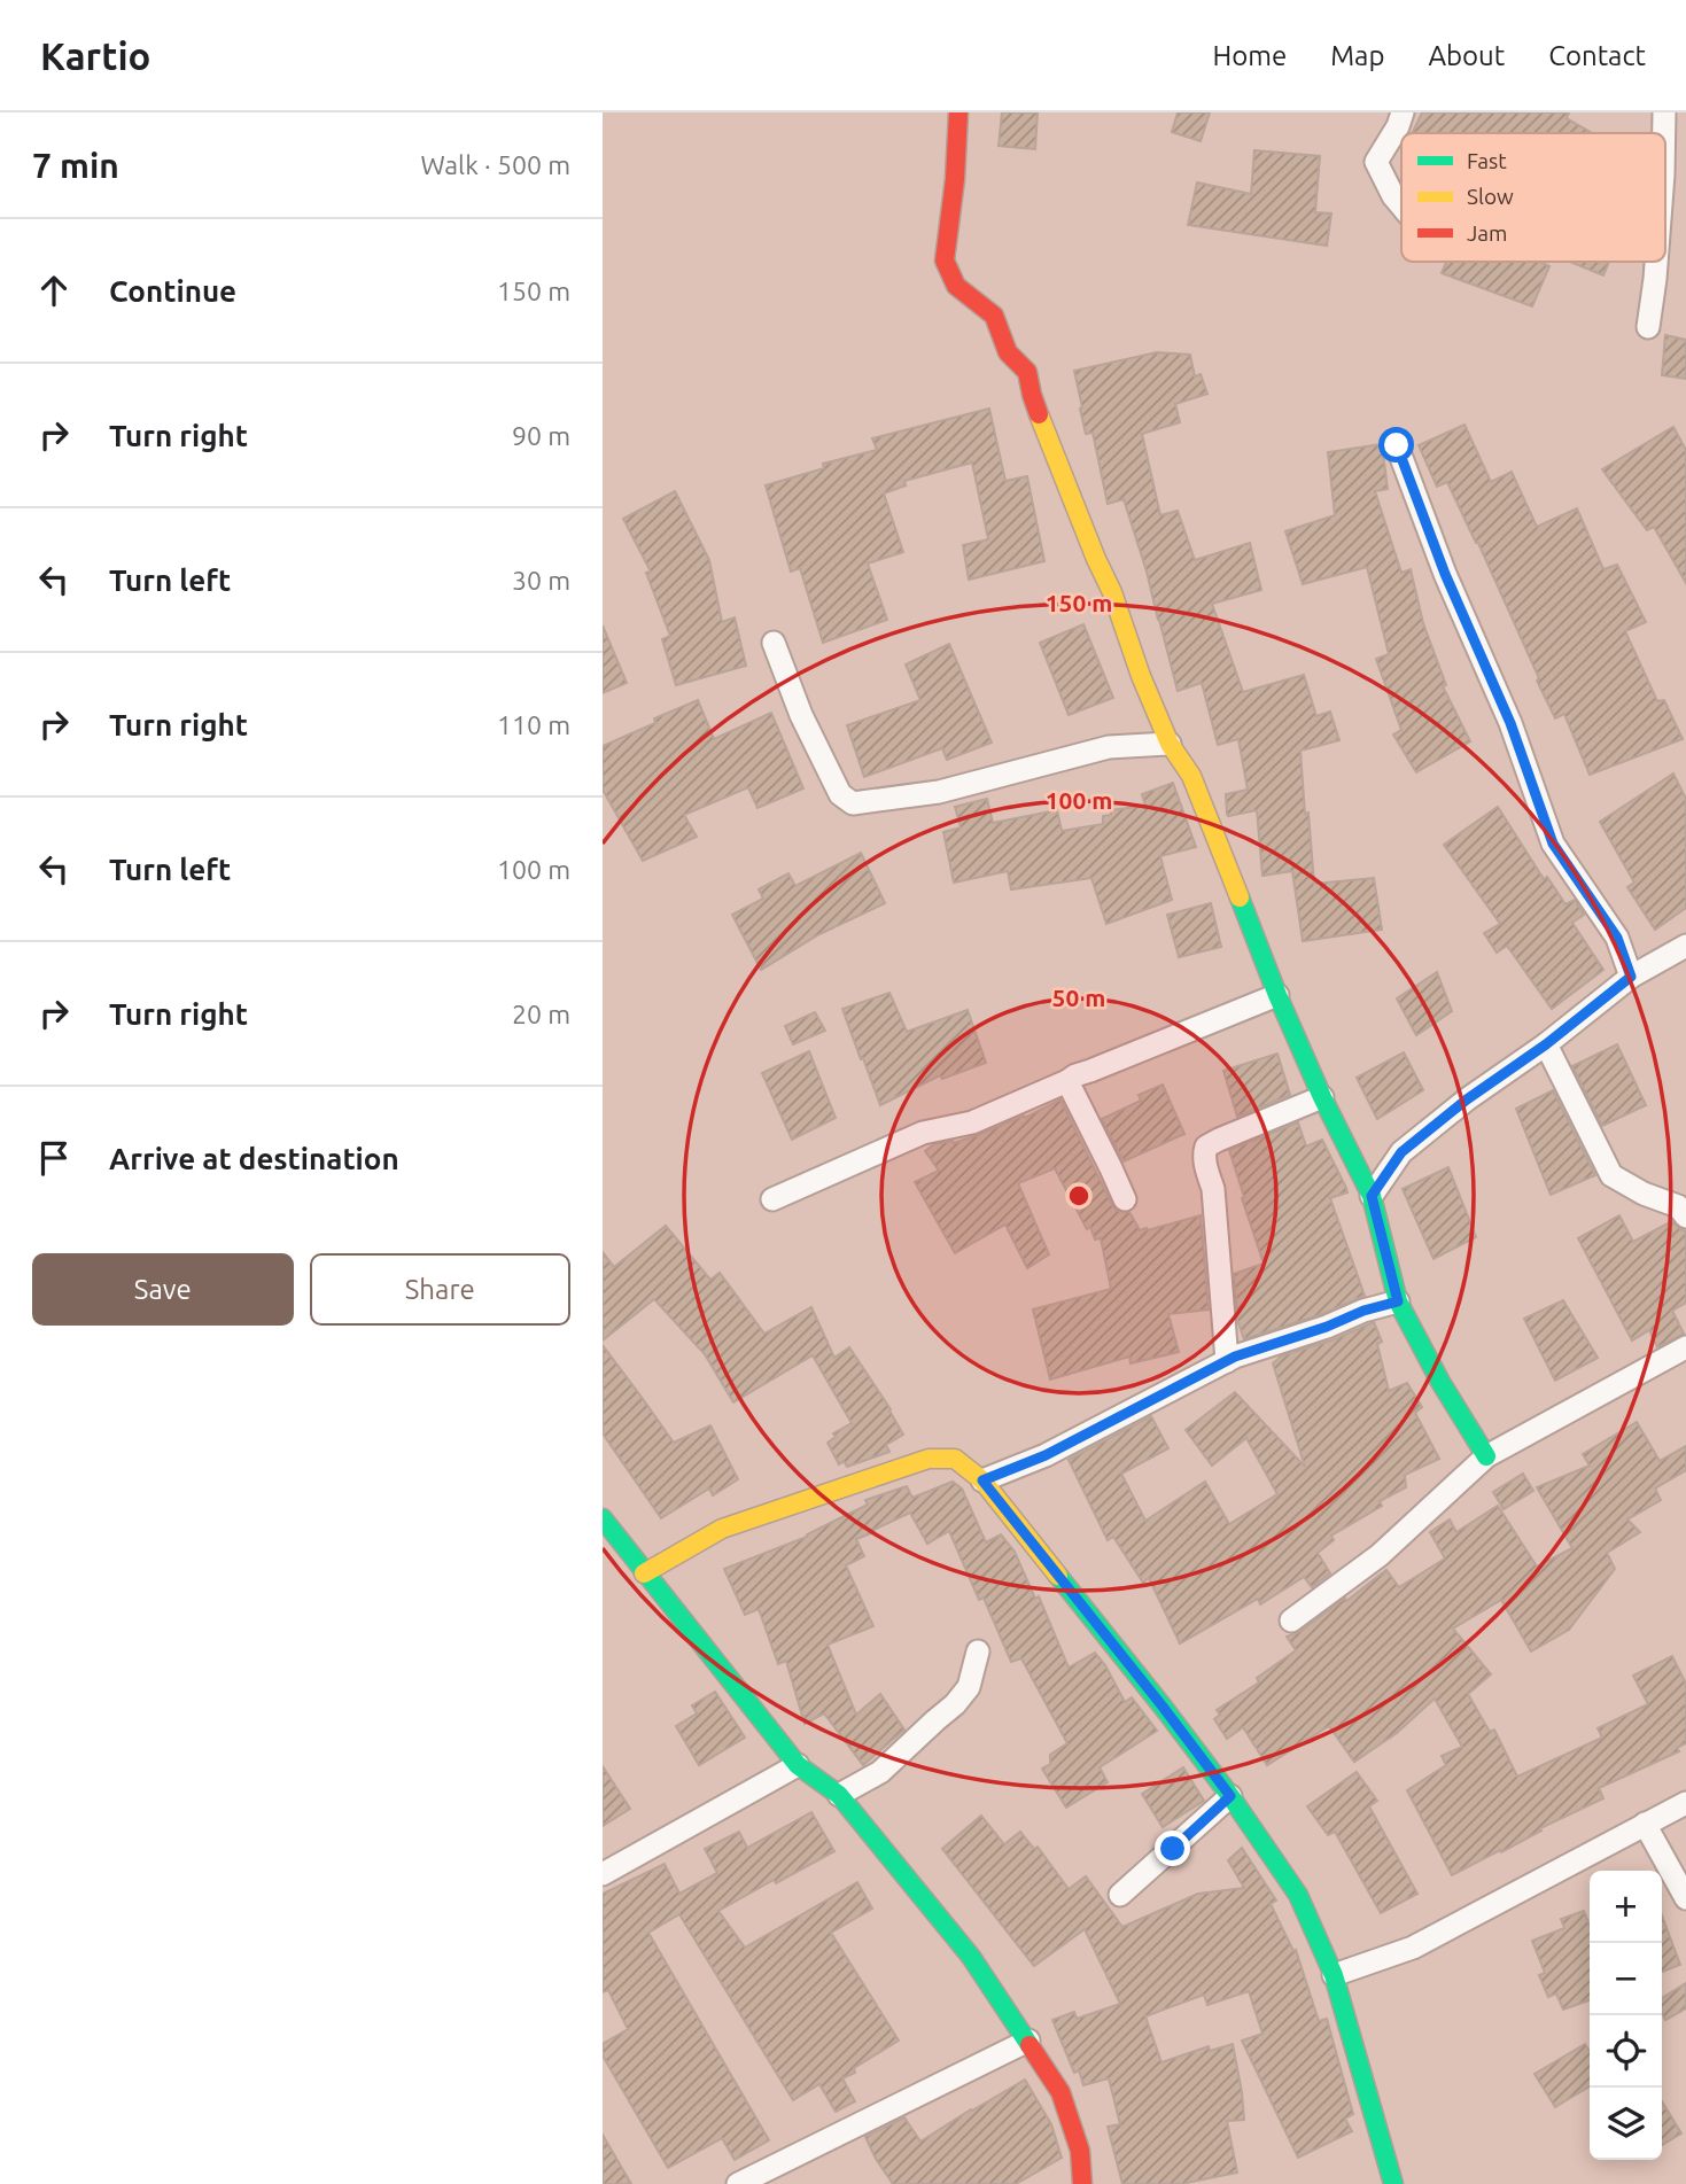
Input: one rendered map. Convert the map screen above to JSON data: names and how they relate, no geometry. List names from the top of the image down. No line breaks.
{"legend":["Fast","Slow","Jam"],"page":{"header":"Kartio","nav":["Home","Map","About","Contact"],"heading":["7 min","Walk · 500 m"],"list":[["Continue","150 m"],["Turn right","90 m"],["Turn left","30 m"],["Turn right","110 m"],["Turn left","100 m"],["Turn right","20 m"],"Arrive at destination"],"buttons":["Save","Share"],"map_buttons":["+","−"]},"rings":["150 m","100 m","50 m"]}
